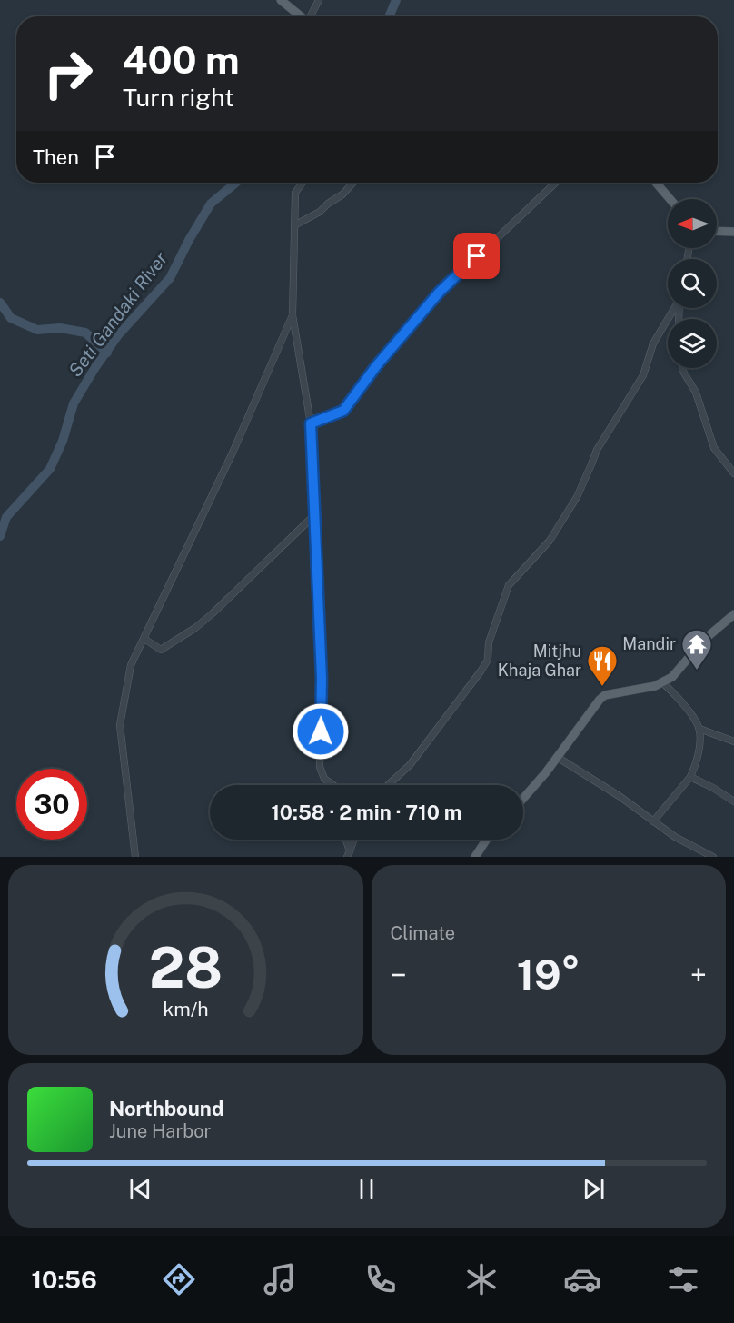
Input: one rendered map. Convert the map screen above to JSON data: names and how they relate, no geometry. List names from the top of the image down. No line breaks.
{"water":["Seti Gandaki River"],"places":{"temple":["Mandir"],"restaurant":["Mitjhu Khaja Ghar"]},"north":"left","page":{"turn":["400 m","Turn right"],"then":"Then","limit":"30","trip":"10:58 · 2 min · 710 m","tile":"Climate","heat":["−","19°","+"],"song":["Northbound","June Harbor"],"tabs":"10:56","gauge":["28","km/h"]}}
